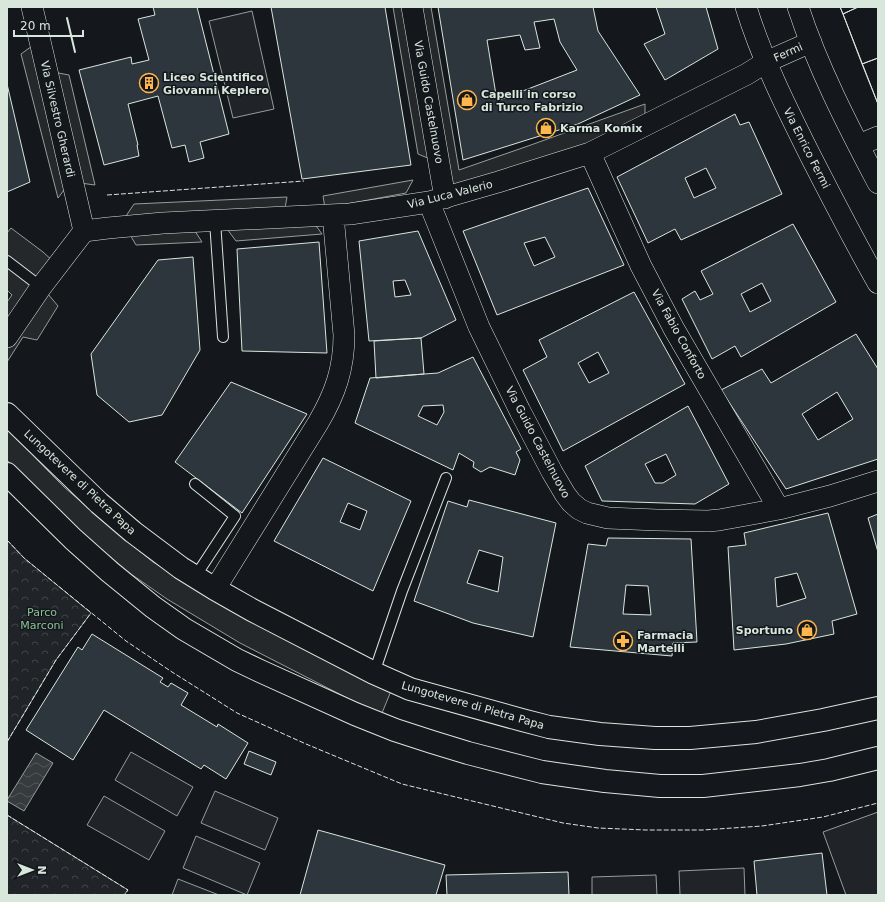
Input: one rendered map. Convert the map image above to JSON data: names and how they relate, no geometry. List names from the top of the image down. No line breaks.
{"streets":{"street":["Fermi","Via Guido Castelnuovo","Via Silvestro Gherardi","Via Enrico Fermi","Via Luca Valerio","Via Fabio Conforto","Lungotevere di Pietra Papa"]},"crossings":[["Fermi","Via Enrico Fermi"],["Fermi","Via Luca Valerio"],["Via Guido Castelnuovo","Via Luca Valerio"],["Via Guido Castelnuovo","Via Fabio Conforto"],["Via Silvestro Gherardi","Via Luca Valerio"],["Via Enrico Fermi","Via Luca Valerio"],["Via Luca Valerio","Via Fabio Conforto"]],"parks":["Parco Marconi"],"places":{"building":["Liceo Scientifico Giovanni Keplero"],"shop":["Capelli in corso di Turco Fabrizio","Karma Komix","Sportuno"],"pharmacy":["Farmacia Martelli"]},"scale_bar":"20 m","north":"right"}
